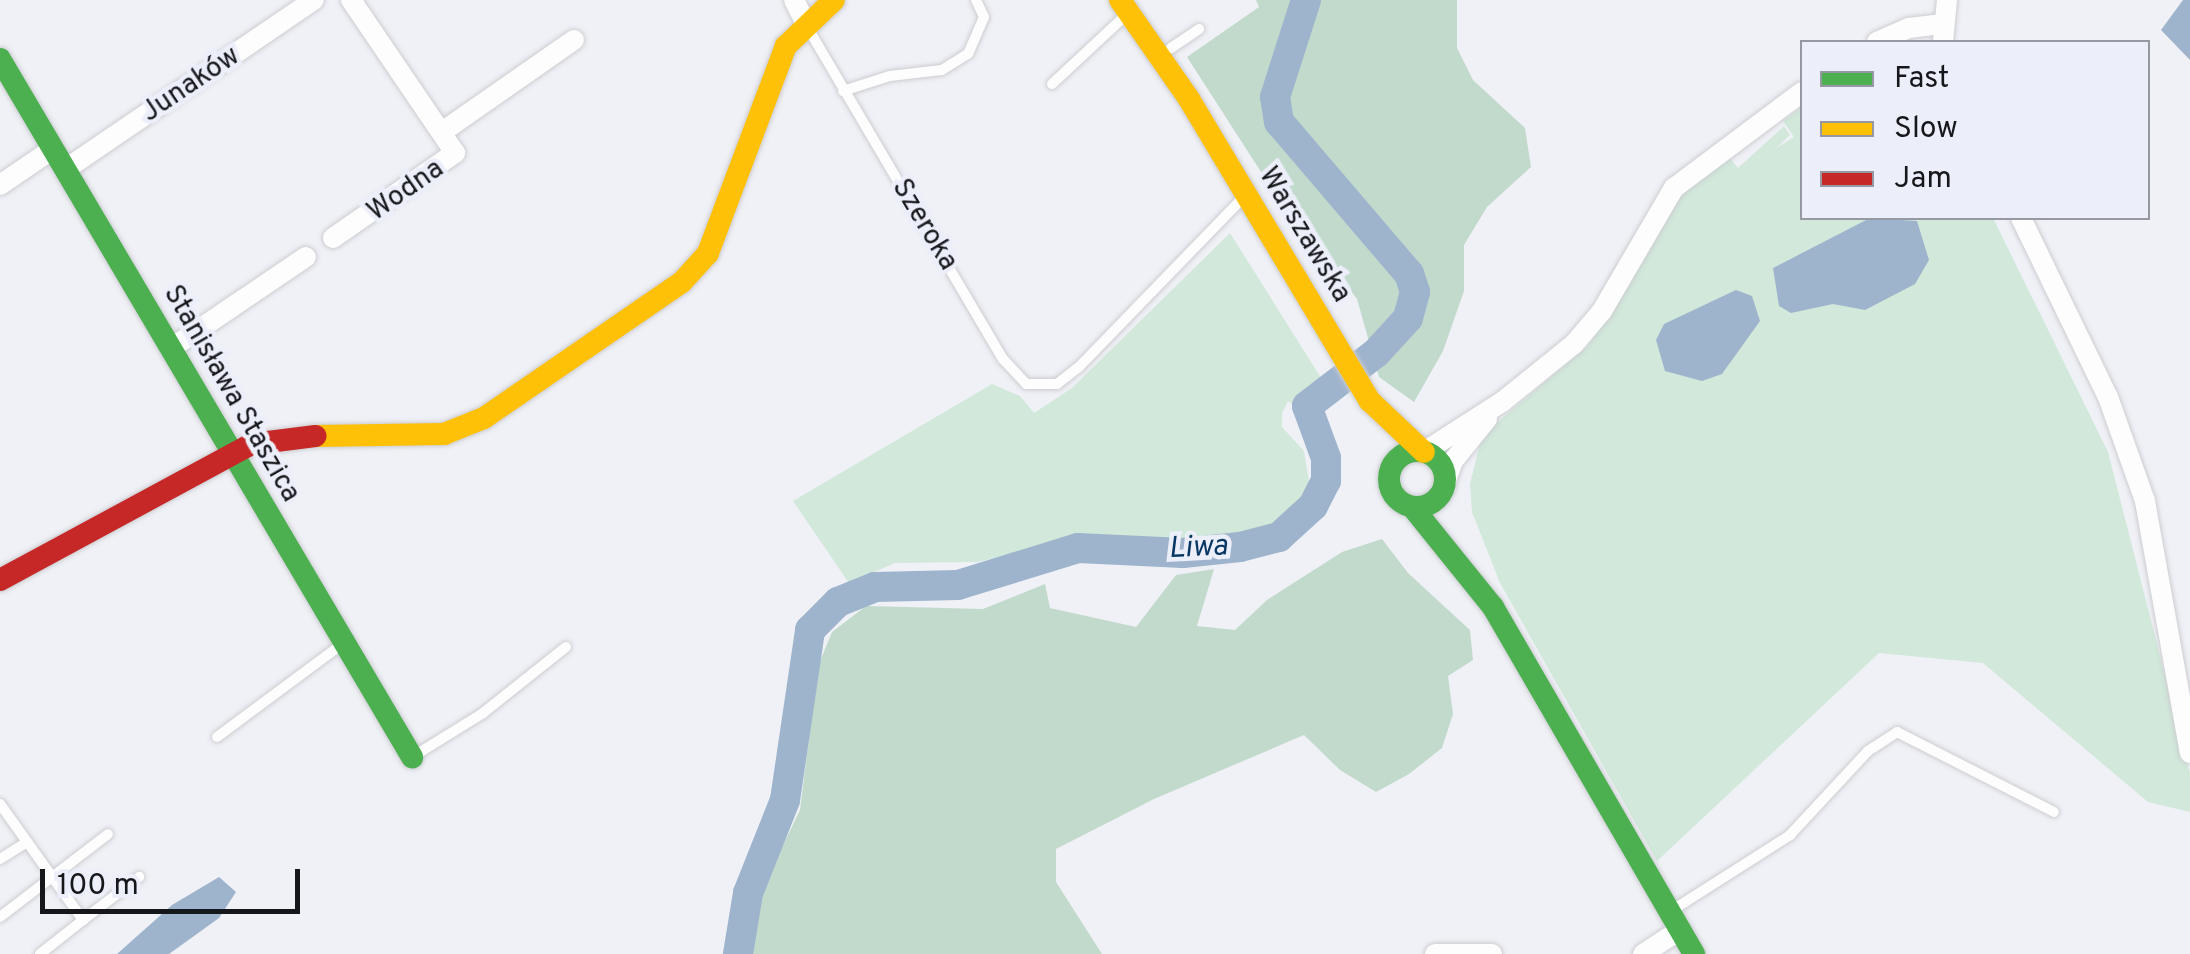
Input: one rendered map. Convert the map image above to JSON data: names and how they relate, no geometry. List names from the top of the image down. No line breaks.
{"streets":{"street":["Junaków","Wodna","Warszawska","Stanisława Staszica"],"lane":["Szeroka"]},"crossings":[["Junaków","Stanisława Staszica"],["Szeroka","Warszawska"]],"water":["Liwa"],"legend":["Fast","Slow","Jam"],"scale_bar":"100 m"}
